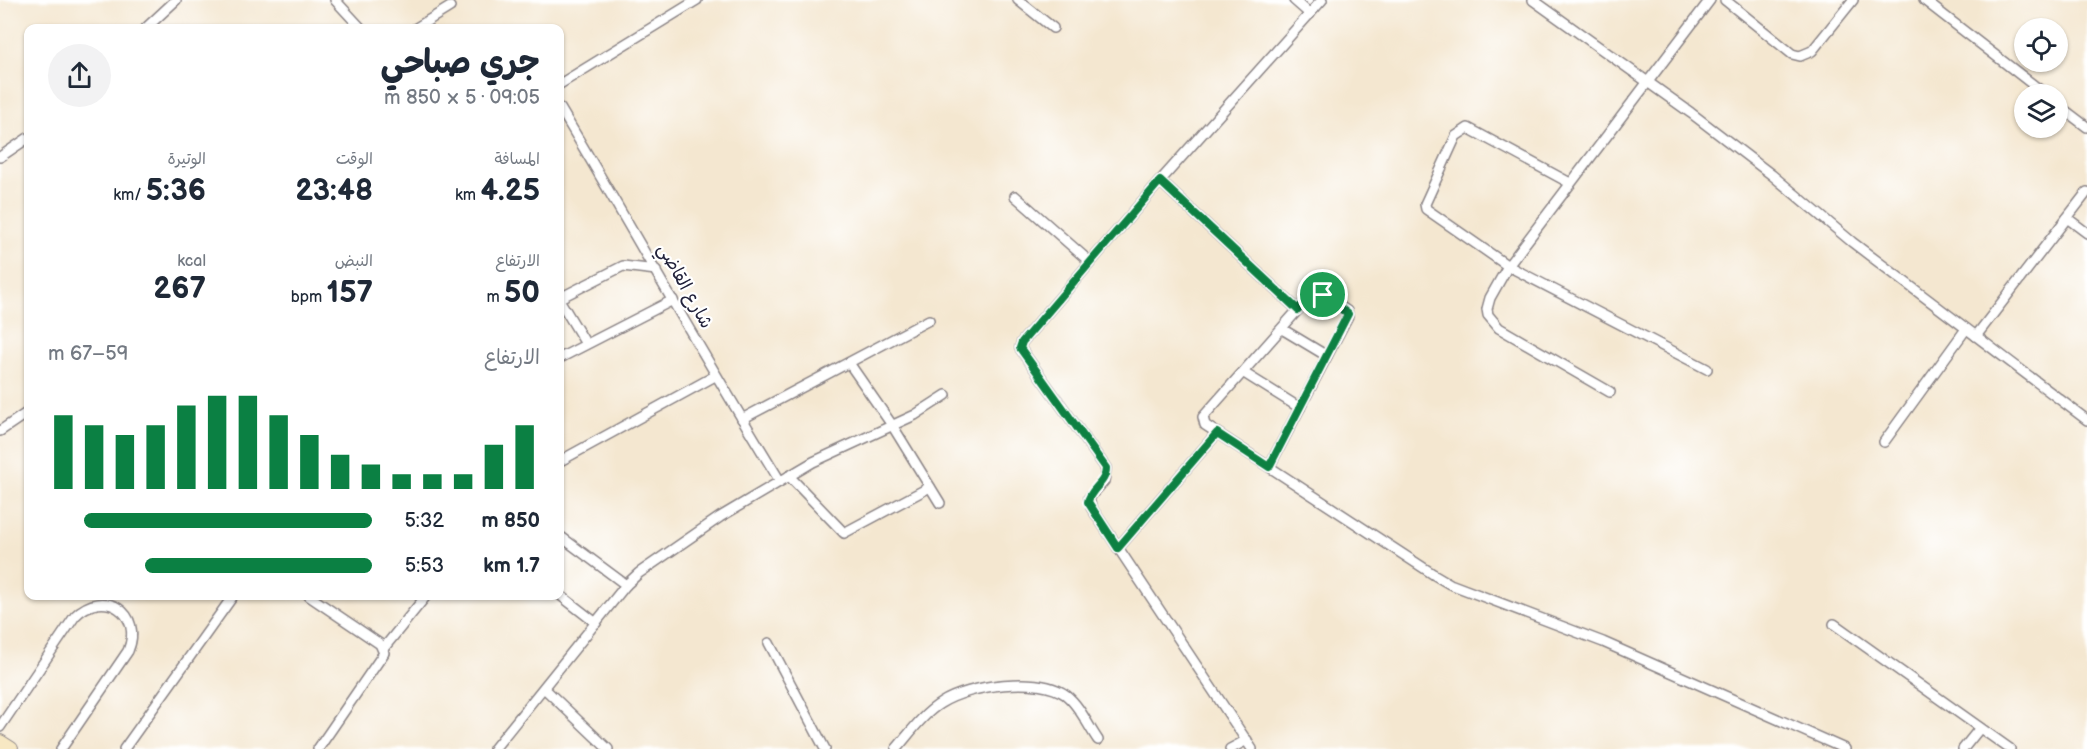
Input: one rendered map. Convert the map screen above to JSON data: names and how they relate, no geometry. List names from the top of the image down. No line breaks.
{"streets":{"street":["شارع القاضي"]},"page":{"heading":["جري صباحي","09:05 · 5 × 850 m"],"stats":[["المسافة","4.25 km"],["الوقت","23:48"],["الوتيرة","5:36 /km"],["الارتفاع","50 m"],["النبض","157 bpm"],["kcal","267"]],"chart":["الارتفاع","59–67 m"],"list":[{"name":"850 m","note":"5:32"},{"name":"1.7 km","note":"5:53"}]}}
